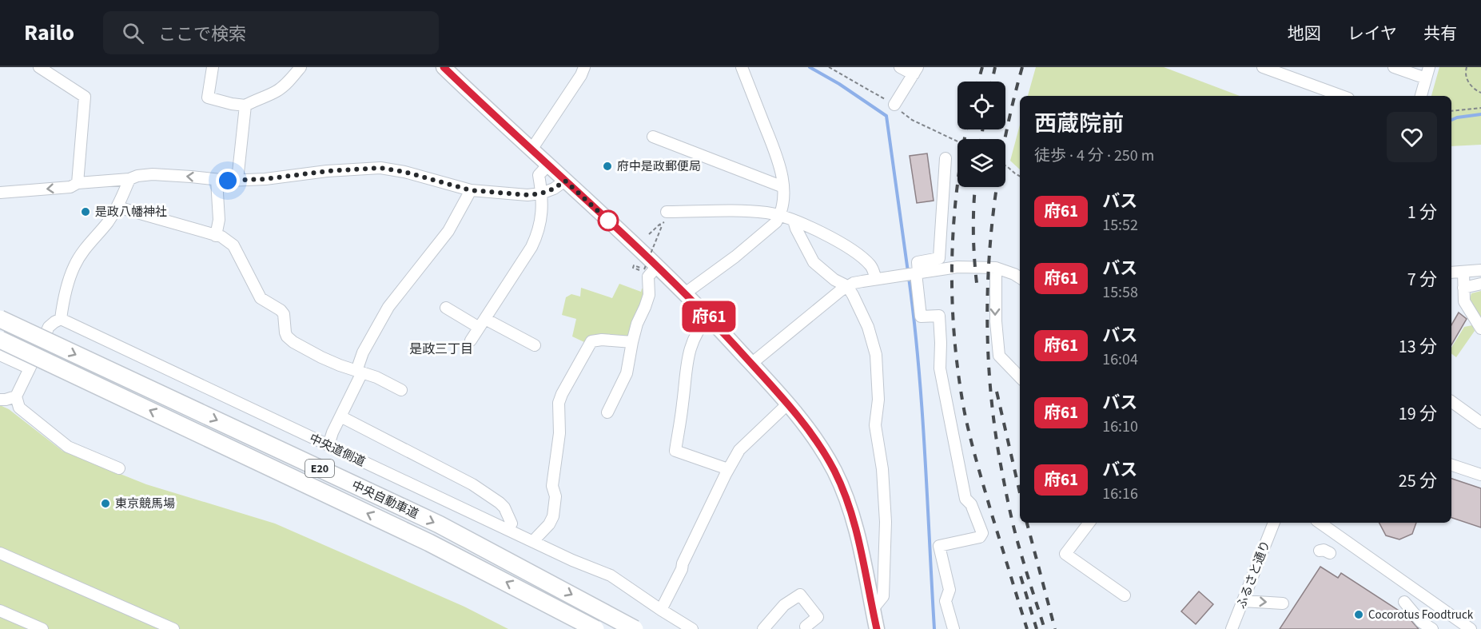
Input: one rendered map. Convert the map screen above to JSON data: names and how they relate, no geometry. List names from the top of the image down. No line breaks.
{"streets":{"highway":["E20","中央自動車道"],"street":["中央道側道","ふるさと通り"]},"districts":["是政三丁目"],"places":["府中是政郵便局","是政八幡神社","東京競馬場","Cocorotus Foodtruck"],"lines":["bus line 府61"],"page":{"header":"Railo","search":"ここで検索","nav":["地図","レイヤ","共有"],"on_map":"府61","heading":["西蔵院前","徒歩 · 4 分 · 250 m"],"list":[{"mark":"府61","name":"バス","note":"15:52","value":"1 分"},{"mark":"府61","name":"バス","note":"15:58","value":"7 分"},{"mark":"府61","name":"バス","note":"16:04","value":"13 分"},{"mark":"府61","name":"バス","note":"16:10","value":"19 分"},{"mark":"府61","name":"バス","note":"16:16","value":"25 分"}]}}
